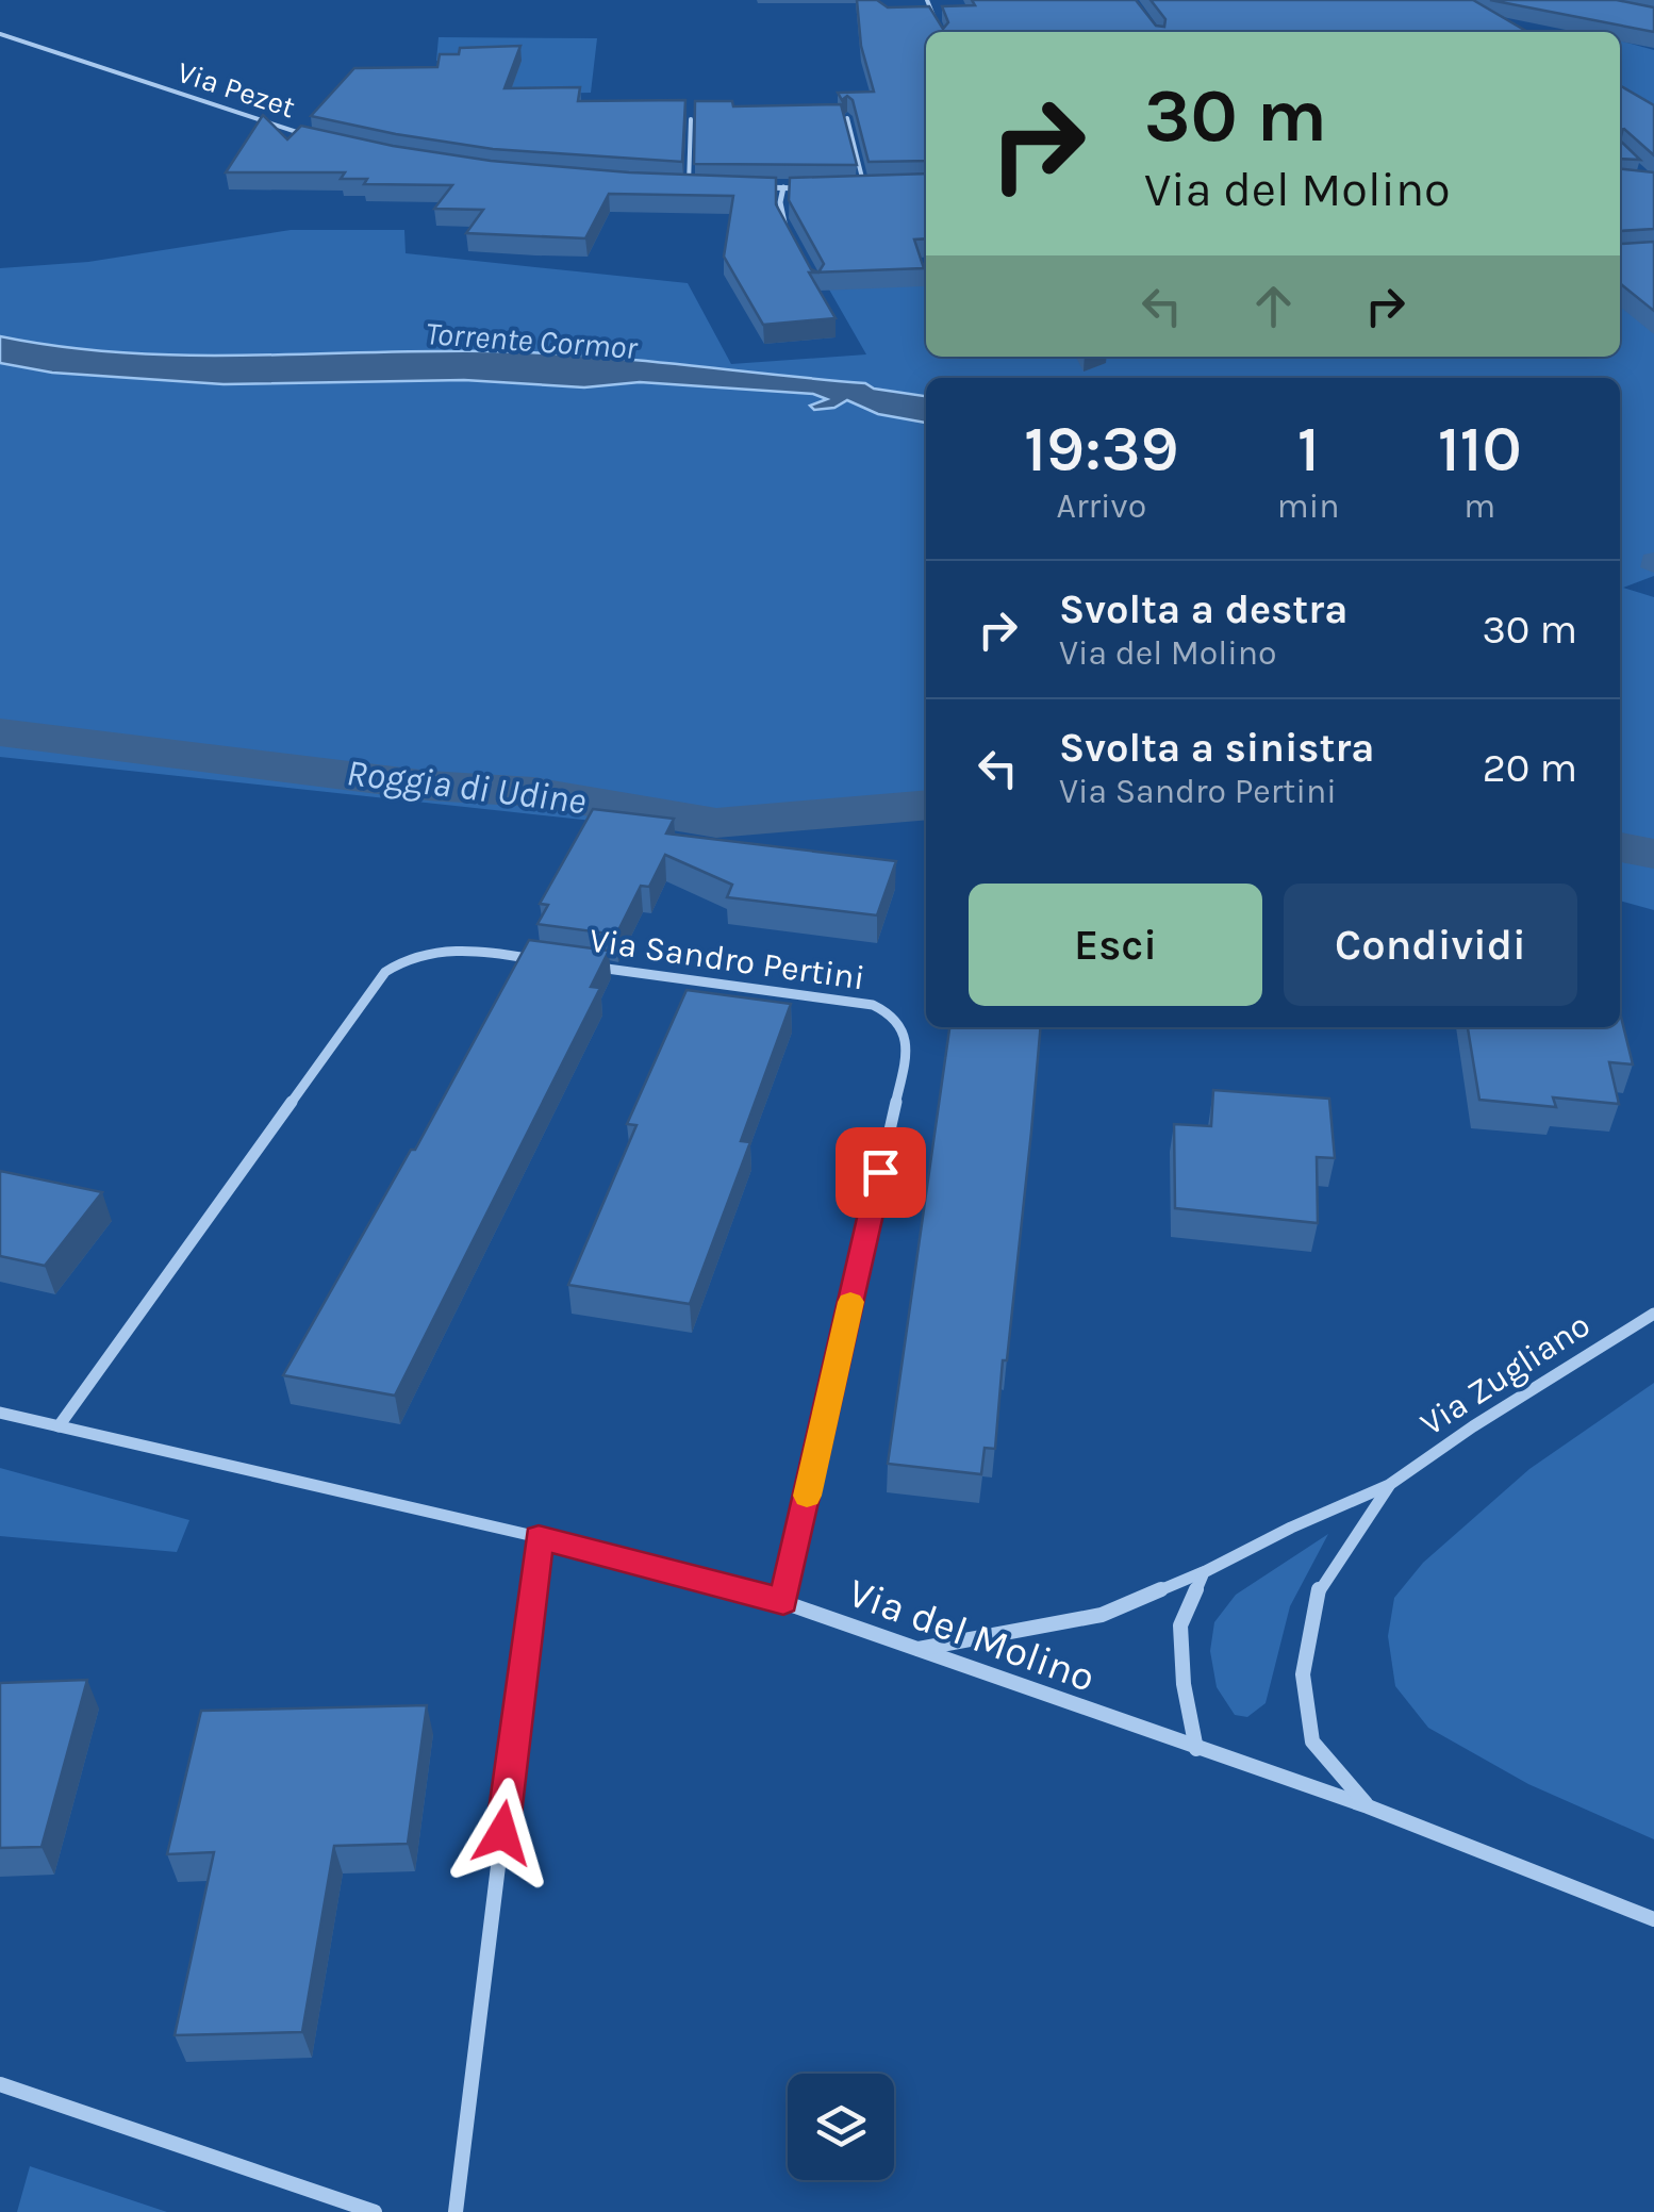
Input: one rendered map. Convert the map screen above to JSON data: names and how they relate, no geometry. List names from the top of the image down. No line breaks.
{"streets":{"street":["Via Pezet","Via Sandro Pertini","Via Zugliano","Via del Molino"]},"crossings":[["Via Sandro Pertini","Via del Molino"],["Via Zugliano","Via del Molino"]],"water":["Torrente Cormor","Roggia di Udine"],"page":{"turn":["30 m","Via del Molino"],"eta":["19:39","Arrivo","1","min","110","m"],"list":[{"name":"Svolta a destra","note":"Via del Molino","value":"30 m"},{"name":"Svolta a sinistra","note":"Via Sandro Pertini","value":"20 m"}],"buttons":["Esci","Condividi"]}}
